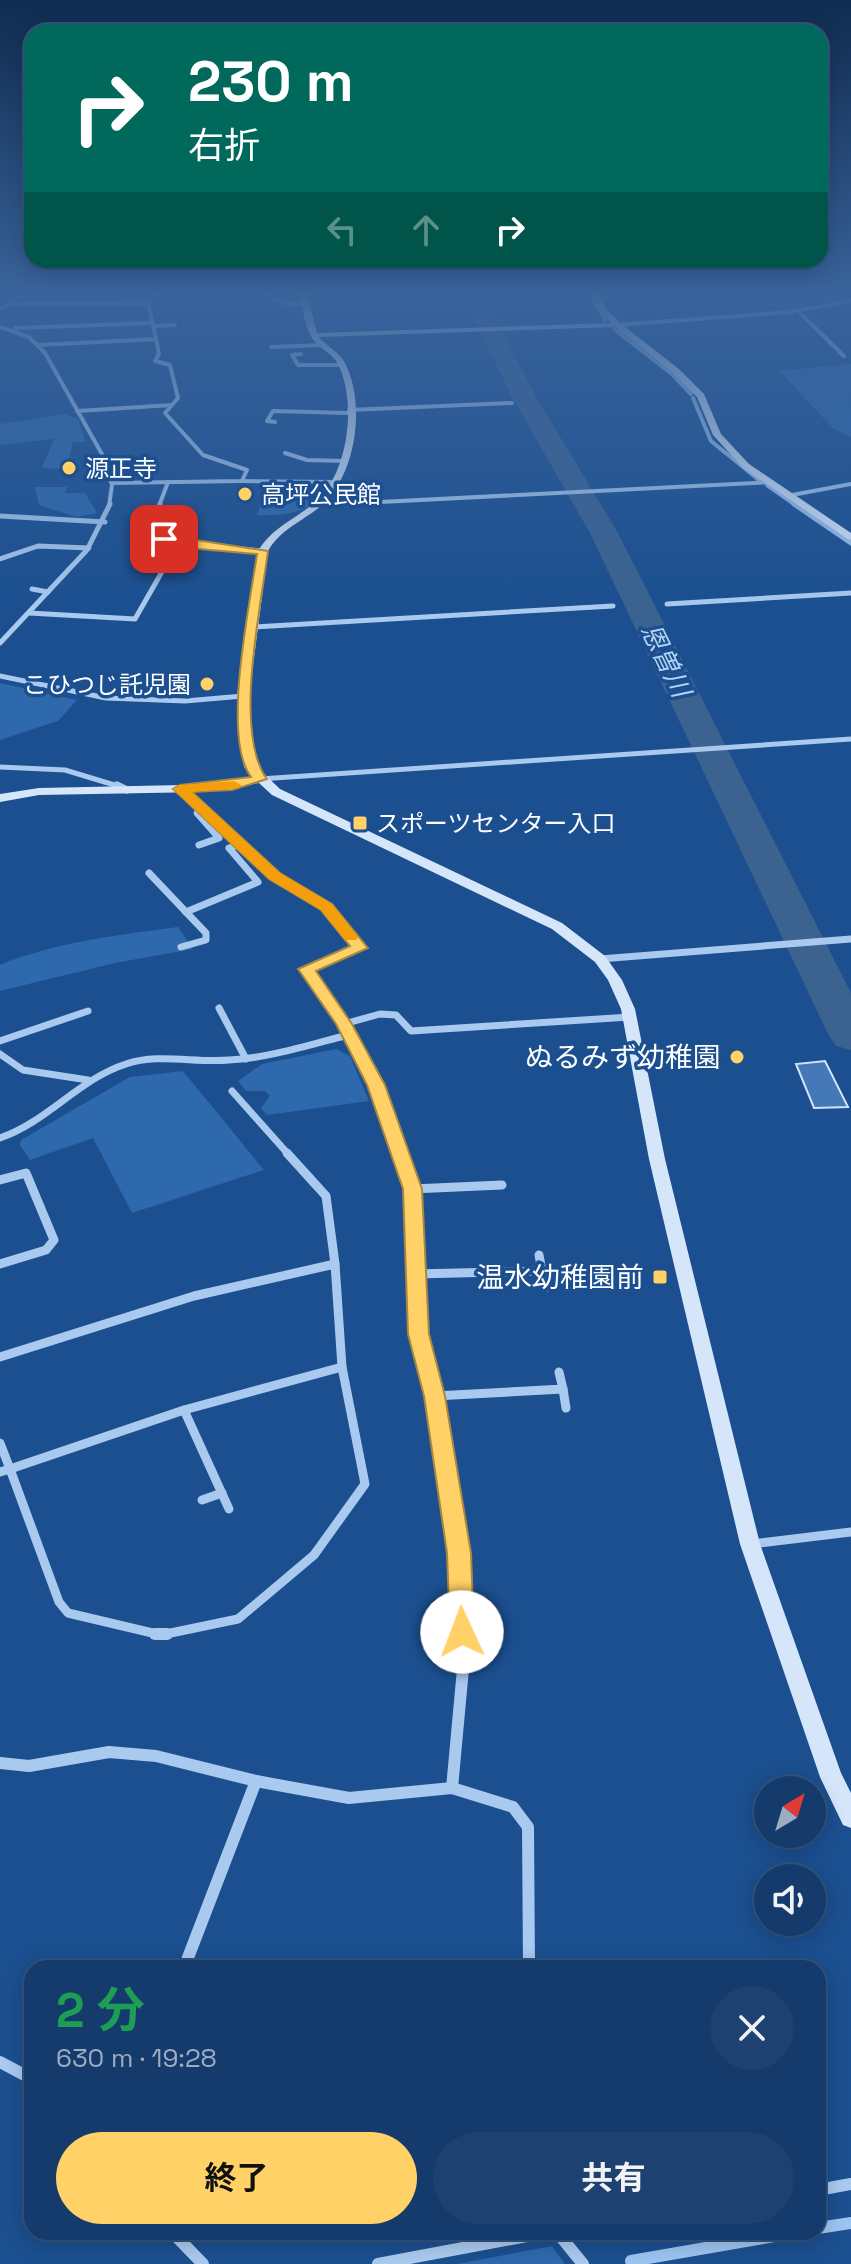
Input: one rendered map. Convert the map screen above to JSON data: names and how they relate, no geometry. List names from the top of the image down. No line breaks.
{"water":["恩曽川"],"places":{"other":["源正寺","高坪公民館","こひつじ託児園","ぬるみず幼稚園"],"transit":["スポーツセンター入口","温水幼稚園前"]},"north":"top right","page":{"turn":["230 m","右折"],"heading":["2 分","630 m · 19:28"],"buttons":["終了","共有"]}}
